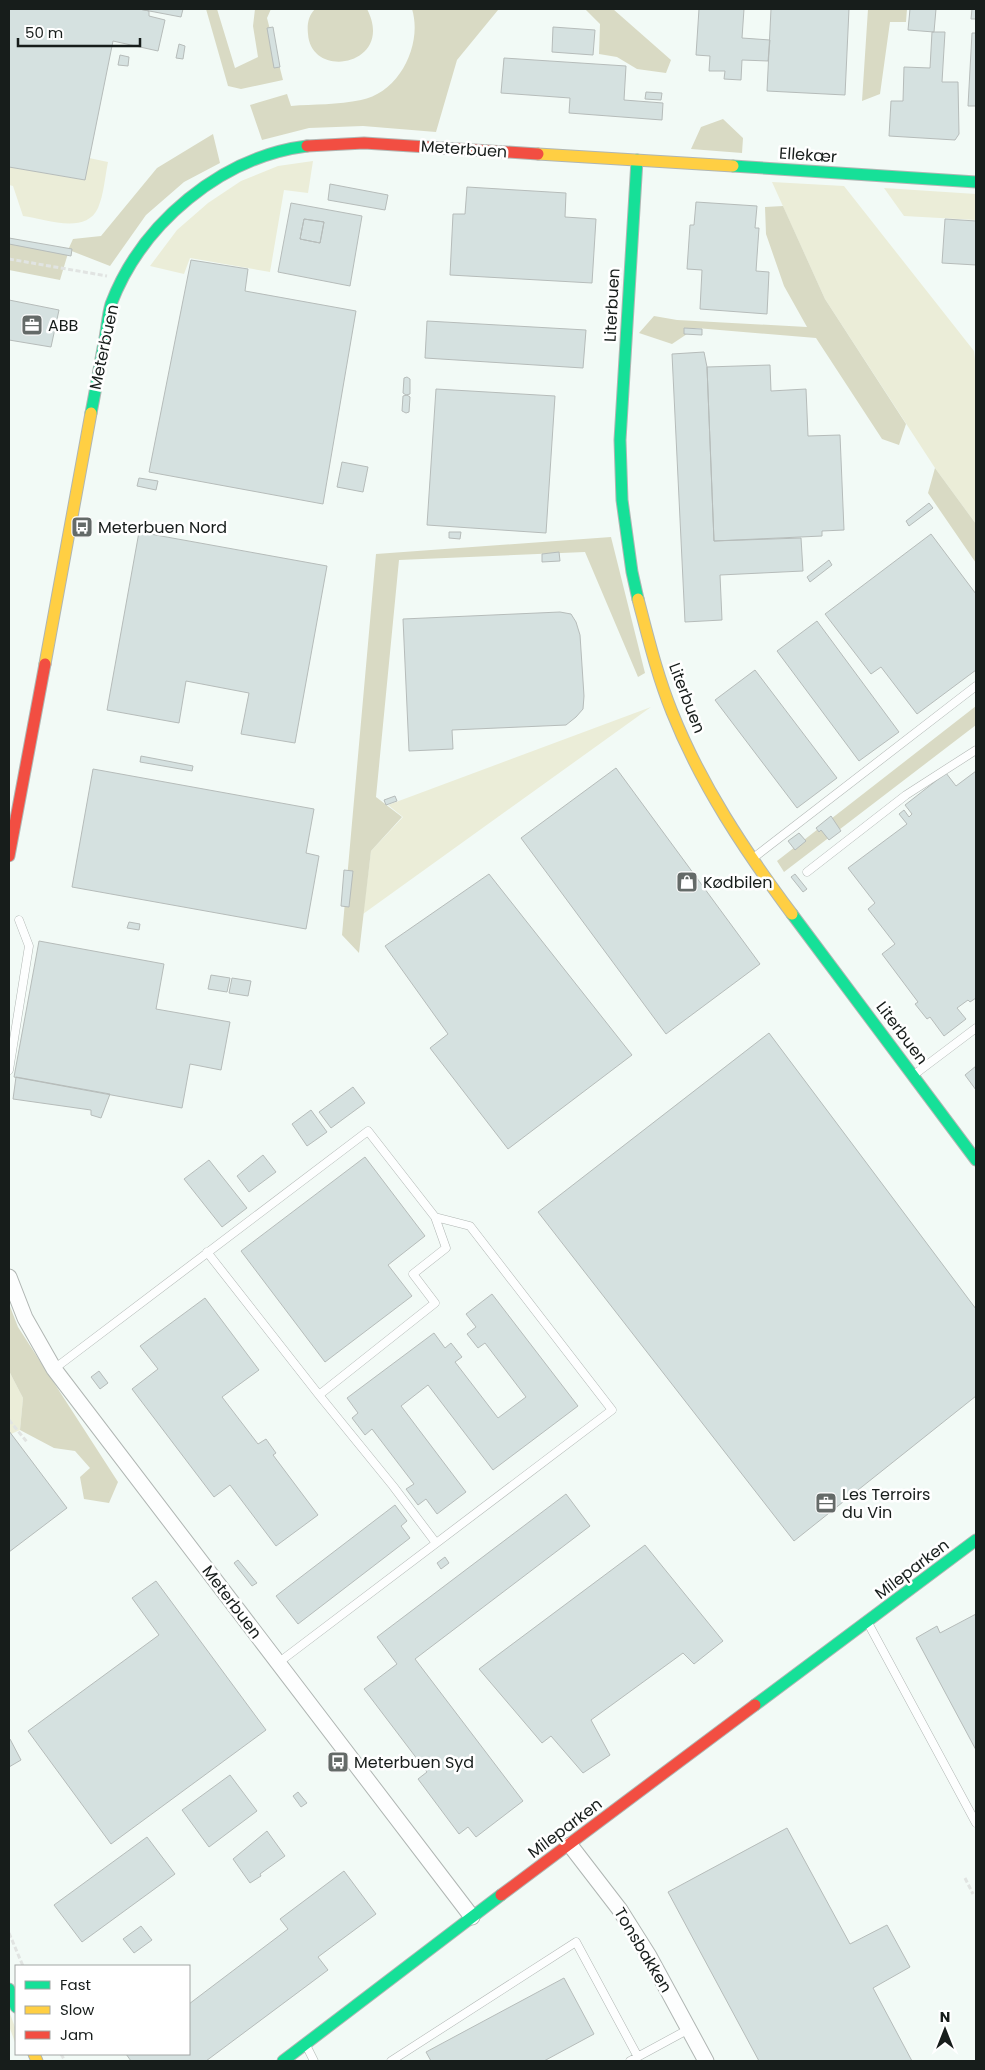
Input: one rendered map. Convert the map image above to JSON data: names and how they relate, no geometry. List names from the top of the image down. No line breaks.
{"streets":{"street":["Meterbuen","Ellekær","Literbuen","Mileparken","Tonsbakken"]},"crossings":[["Meterbuen","Ellekær"],["Meterbuen","Literbuen"],["Meterbuen","Mileparken"],["Ellekær","Literbuen"],["Mileparken","Tonsbakken"]],"places":{"office":["ABB","Les Terroirs du Vin"],"bus stop":["Meterbuen Nord","Meterbuen Syd"],"shop":["Kødbilen"]},"legend":["Fast","Slow","Jam"],"scale_bar":"50 m","north":"top"}
